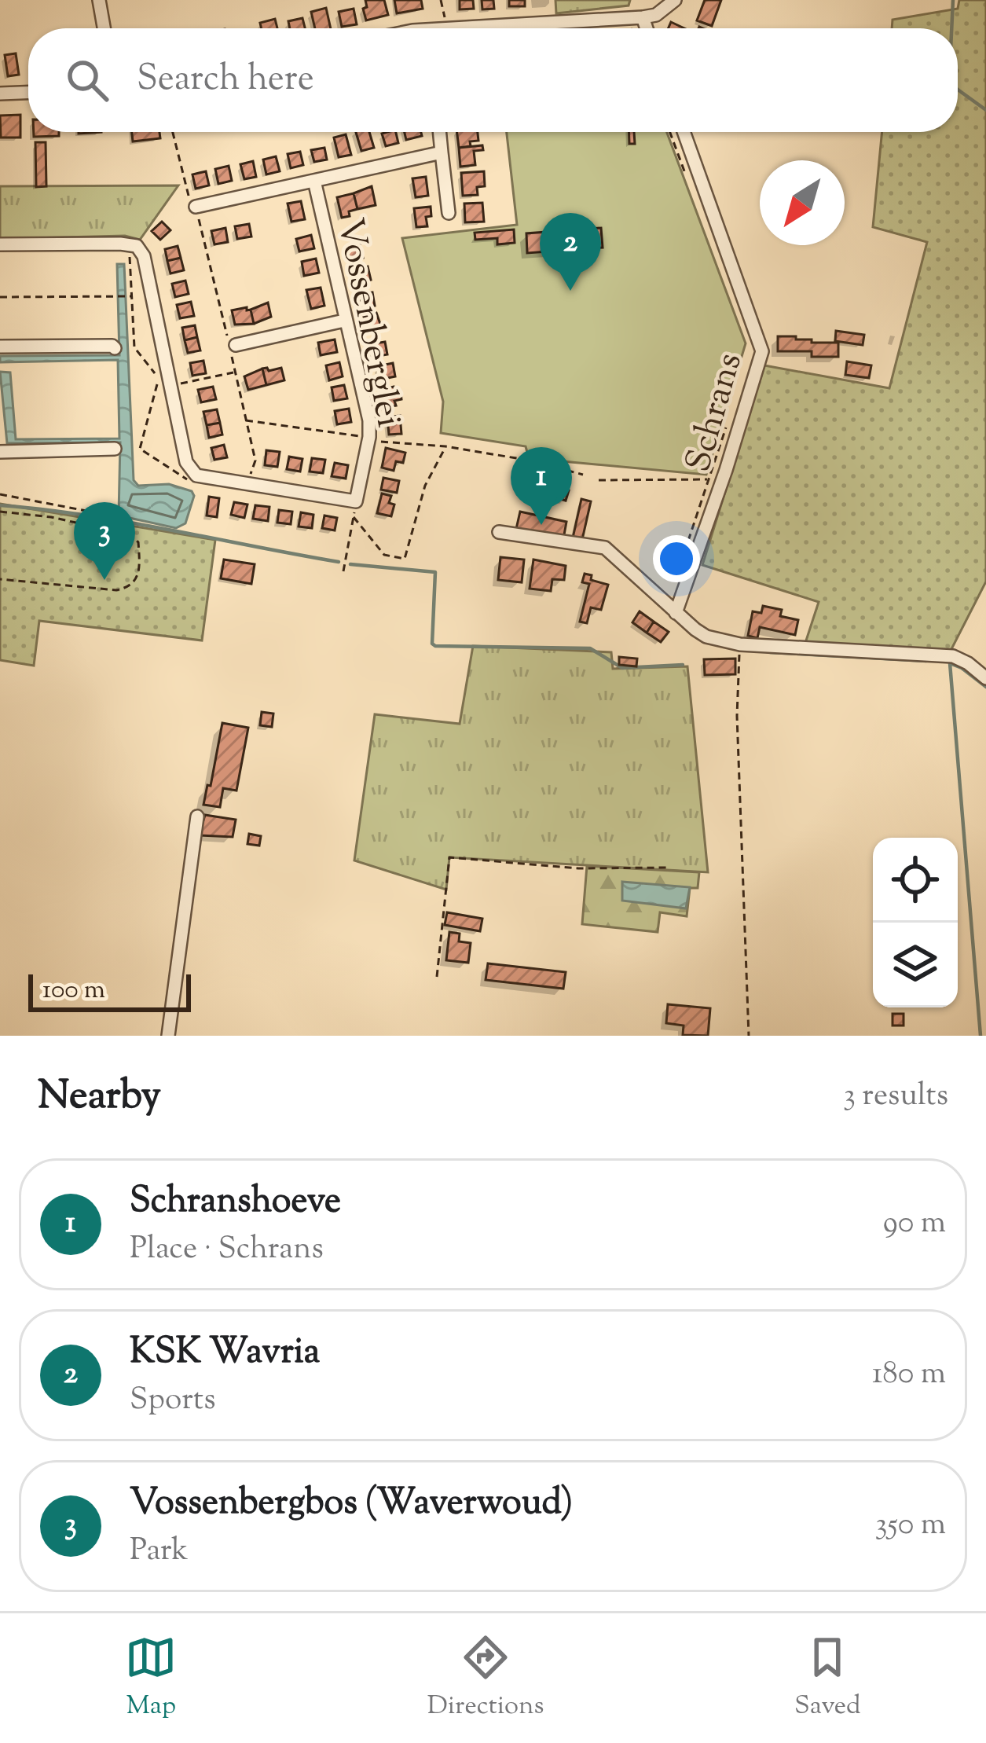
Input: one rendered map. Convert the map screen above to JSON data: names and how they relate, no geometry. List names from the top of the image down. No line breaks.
{"streets":{"street":["Vossenberglei","Schrans"]},"scale_bar":"100 m","north":"bottom left","page":{"search":"Search here","pins":["2","1","3"],"scale":"100 m","heading":["Nearby","3 results"],"list":[{"mark":"1","name":"Schranshoeve","note":"Place · Schrans","value":"90 m"},{"mark":"2","name":"KSK Wavria","note":"Sports","value":"180 m"},{"mark":"3","name":"Vossenbergbos (Waverwoud)","note":"Park","value":"350 m"}],"nav":["Map","Directions","Saved"]}}
